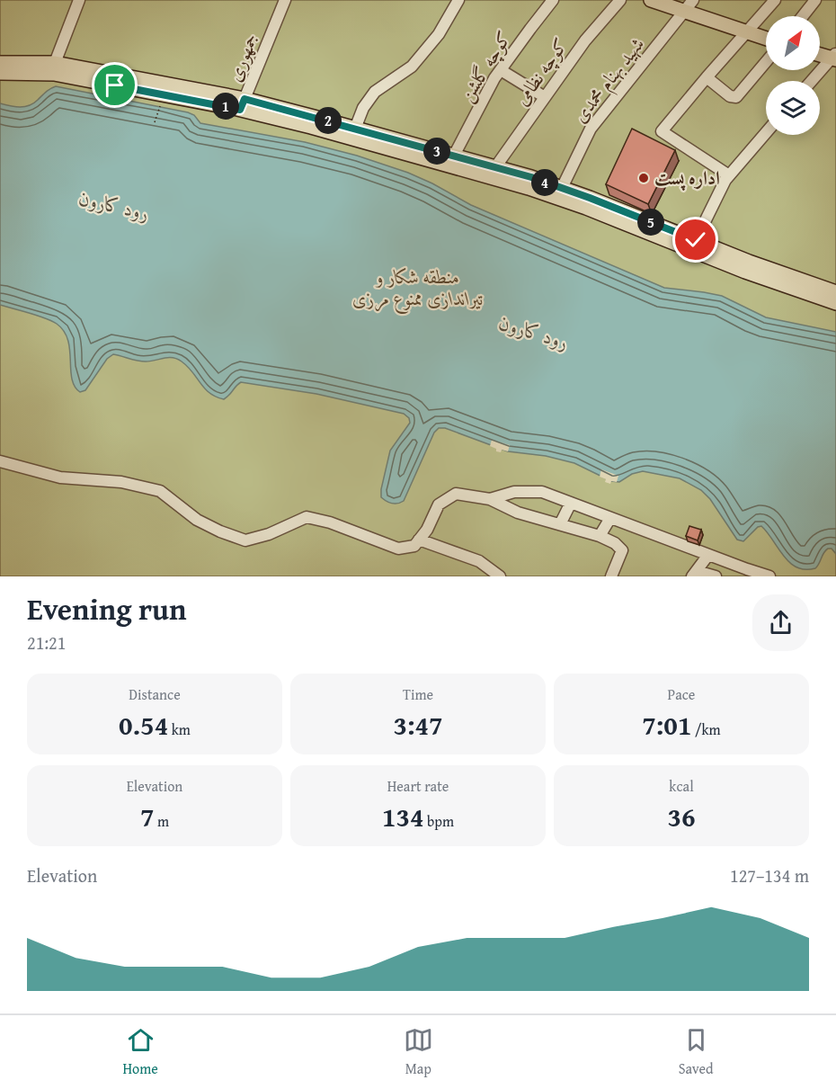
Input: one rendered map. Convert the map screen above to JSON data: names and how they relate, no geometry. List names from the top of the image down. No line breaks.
{"streets":{"street":["جمهوری","کوچه گلشن","کوچه نظامی","شهید بهنام محمدی"]},"water":["رود کارون"],"parks":["منطقه شکار و تیراندازی ممنوع مرزی"],"places":["اداره پست"],"north":"top right","page":{"pins":["1","2","3","4","5"],"heading":["Evening run","21:21"],"stats":[["Distance","0.54 km"],["Time","3:47"],["Pace","7:01 /km"],["Elevation","7 m"],["Heart rate","134 bpm"],["kcal","36"]],"chart":["Elevation","127–134 m"],"tabs":["Home","Map","Saved"]}}
